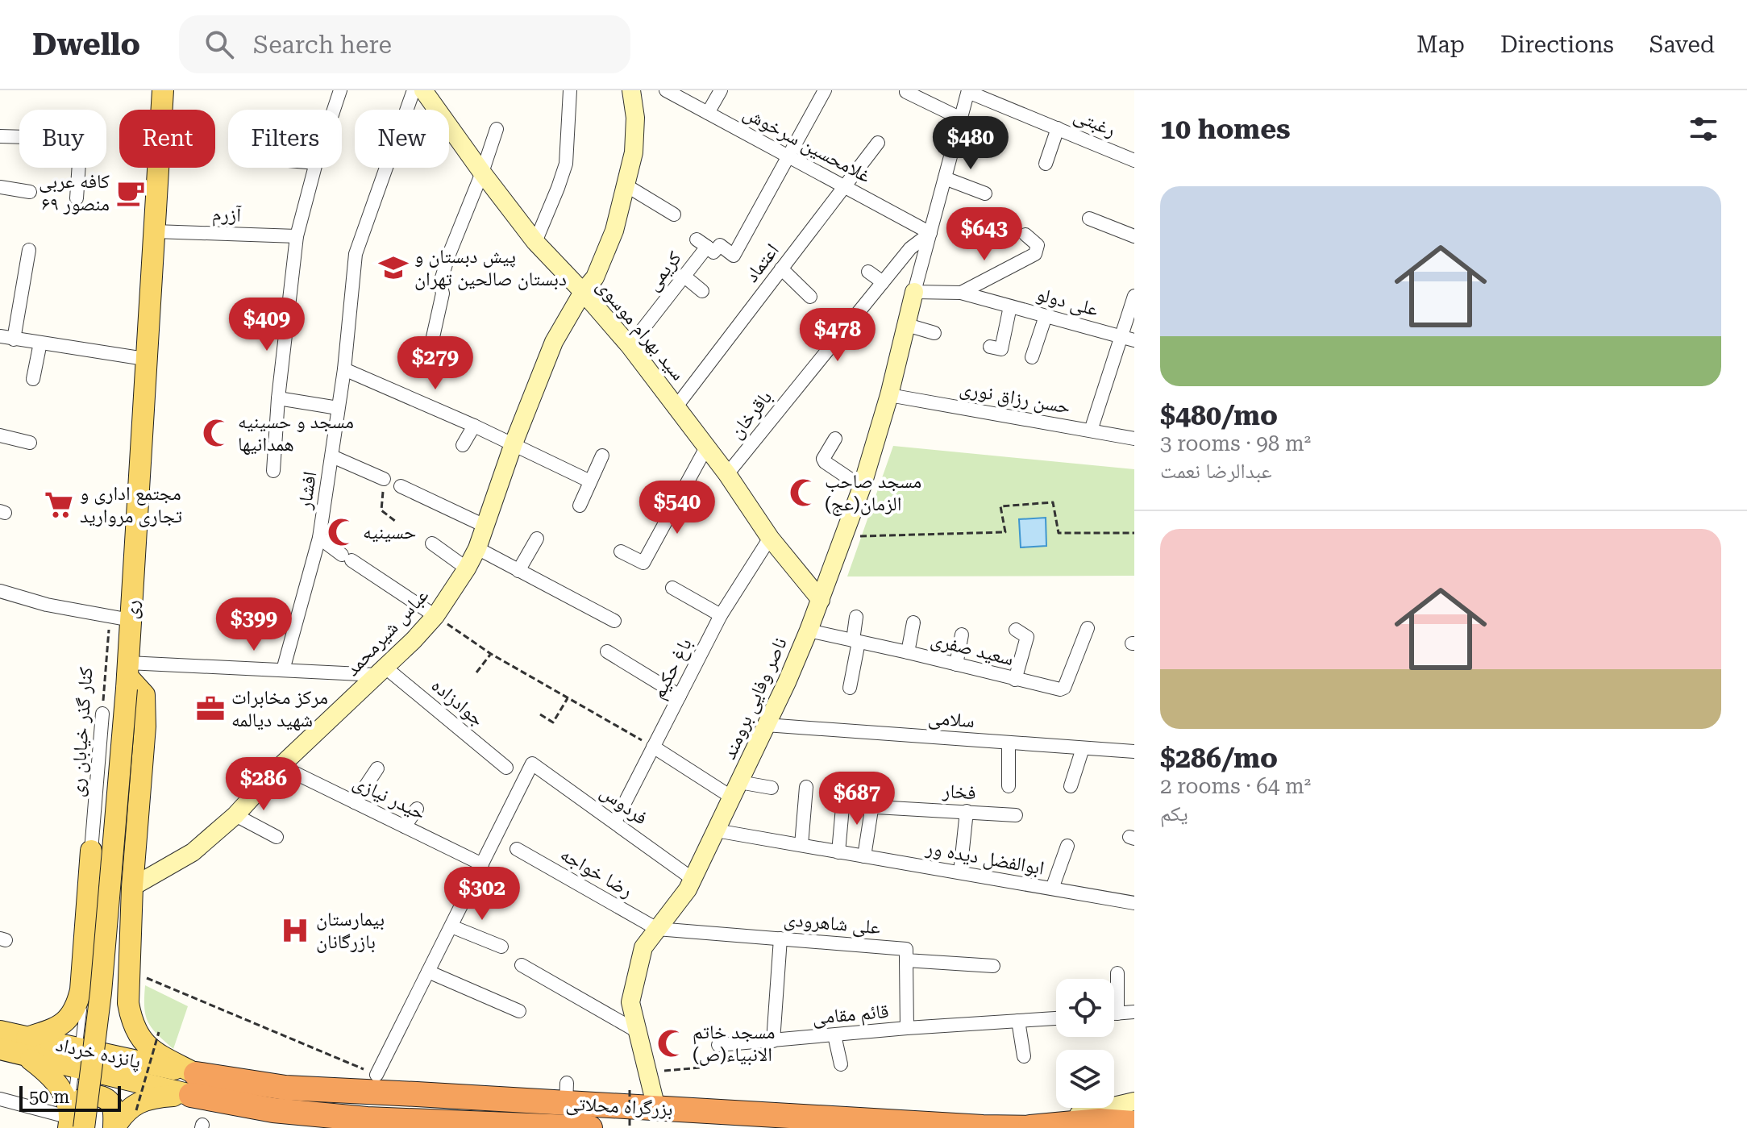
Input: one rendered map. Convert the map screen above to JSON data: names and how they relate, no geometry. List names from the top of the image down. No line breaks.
{"streets":{"highway":["بزرگراه محلاتی"],"main road":["ری","پانزده خرداد"],"street":["رغبتی","غلامحسین سرخوش","آزرم","اعتماد","کریمی","علی دولو","سید بهرام موسوی","حسن رزاق نوری","باقرخان","افشار","عباس شیرمحمد","سعید صفری","باغ حکیم","ناصر وفایی برومند","جوادزاده","سلامی","کنار گذر خیابان ری","فخار","حیدر نیازی","فردوس","ابوالفضل دیده ور","رضا خواجه","علی شاهرودی","قائم مقامی"]},"crossings":[["غلامحسین سرخوش","اعتماد"],["غلامحسین سرخوش","کریمی"],["غلامحسین سرخوش","باقرخان"],["آزرم","ری"],["اعتماد","سید بهرام موسوی"],["کریمی","سید بهرام موسوی"],["علی دولو","ناصر وفایی برومند"],["سید بهرام موسوی","باقرخان"],["سید بهرام موسوی","عباس شیرمحمد"],["سید بهرام موسوی","باغ حکیم"],["سید بهرام موسوی","ناصر وفایی برومند"],["حسن رزاق نوری","ناصر وفایی برومند"],["ری","کنار گذر خیابان ری"],["عباس شیرمحمد","جوادزاده"],["عباس شیرمحمد","حیدر نیازی"],["سعید صفری","ناصر وفایی برومند"],["باغ حکیم","فردوس"],["ناصر وفایی برومند","سلامی"],["ناصر وفایی برومند","فردوس"],["ناصر وفایی برومند","ابوالفضل دیده ور"],["ناصر وفایی برومند","رضا خواجه"],["ناصر وفایی برومند","علی شاهرودی"],["ناصر وفایی برومند","بزرگراه محلاتی"],["فخار","ابوالفضل دیده ور"],["حیدر نیازی","فردوس"],["رضا خواجه","علی شاهرودی"],["پانزده خرداد","بزرگراه محلاتی"]],"places":{"cafe":["کافه عربی منصور ۶۹"],"school or university":["پیش دبستان و دبستان صالحین تهران"],"mosque":["مسجد و حسینیه همدانیها","مسجد صاحب الزمان(عج)","حسینیه","مسجد خاتم الانبیاء(ص)"],"supermarket":["مجتمع اداری و تجاری مروارید"],"office":["مرکز مخابرات شهید دیالمه"],"hospital":["بیمارستان بازرگانان"]},"scale_bar":"50 m","page":{"header":"Dwello","search":"Search here","nav":["Map","Directions","Saved"],"heading":"10 homes","chip":["Buy","Rent","Filters","New"],"price":["$480","$643","$409","$478","$279","$540","$399","$286","$687","$302"],"list":[{"name":"$480/mo","note":"3 rooms · 98 m² · عبدالرضا نعمت"},{"name":"$286/mo","note":"2 rooms · 64 m² · یکم"}],"scale":"50 m"}}
